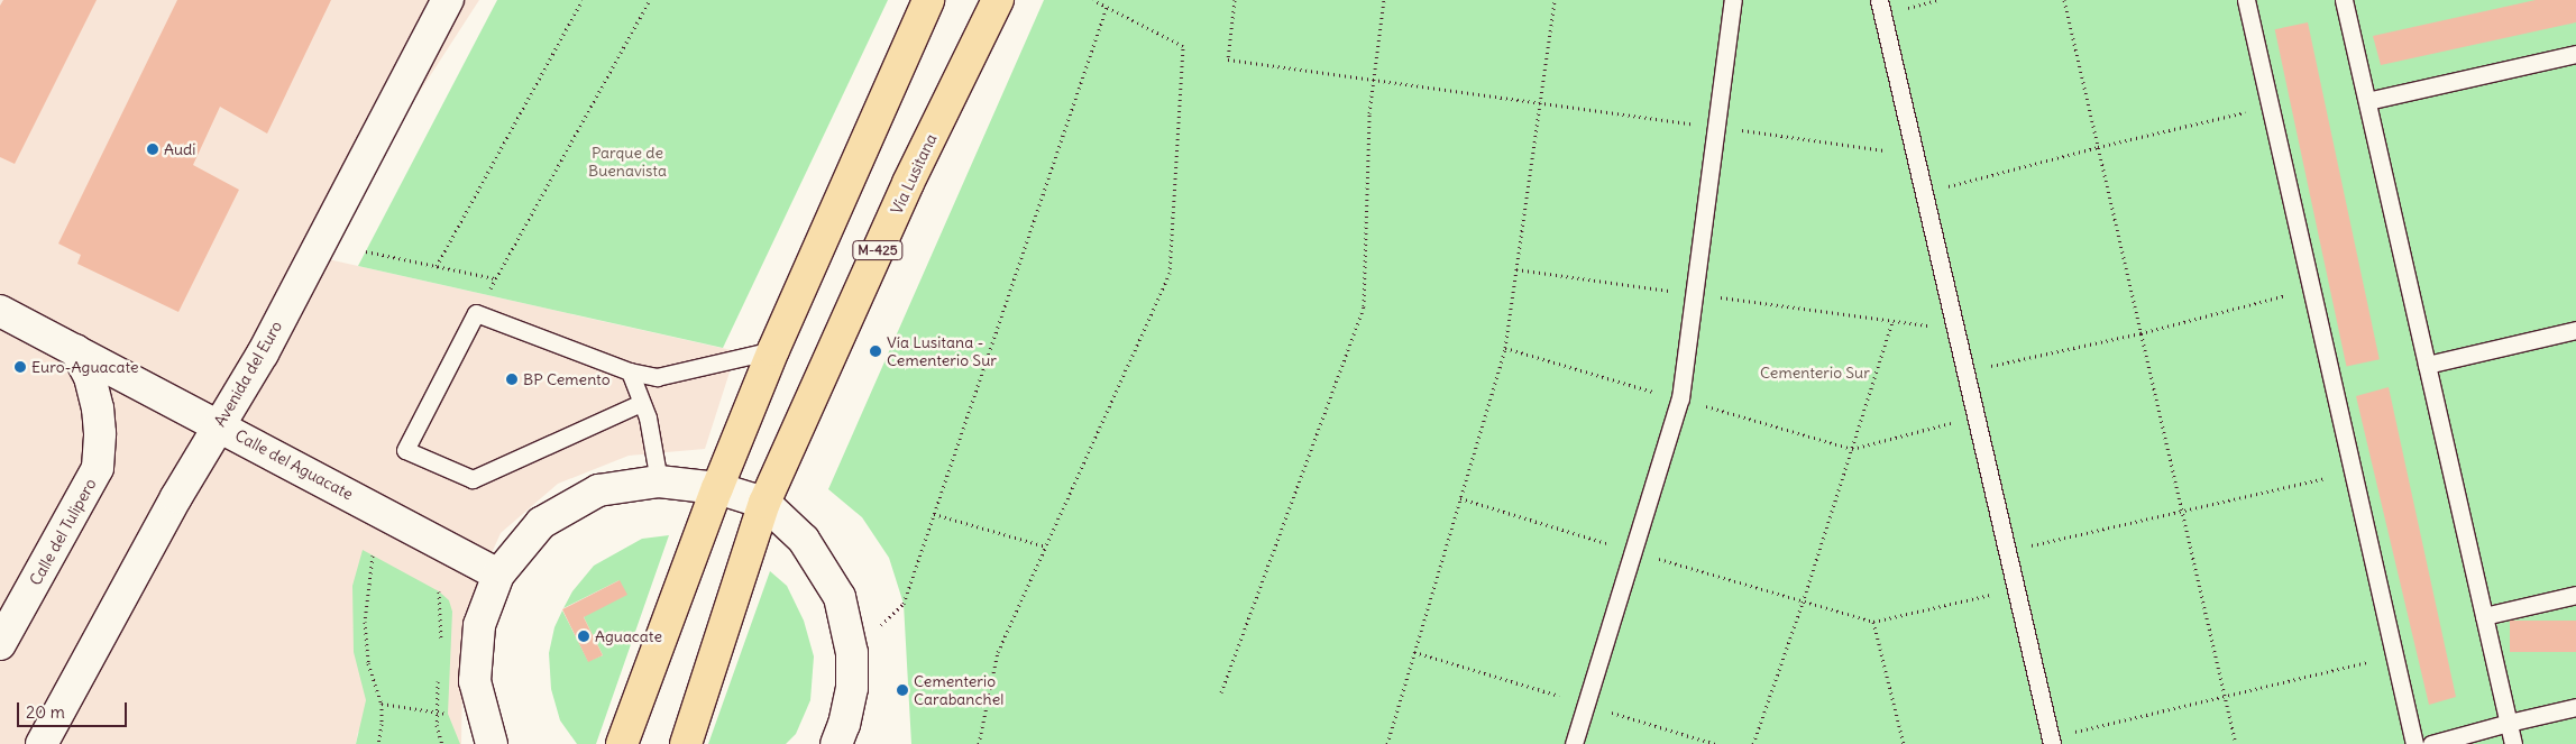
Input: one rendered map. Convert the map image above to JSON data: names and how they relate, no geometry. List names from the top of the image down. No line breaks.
{"streets":{"main road":["Vía Lusitana","M-425"],"street":["Avenida del Euro","Calle del Aguacate","Calle del Tulipero"]},"crossings":[["Vía Lusitana","M-425"],["Avenida del Euro","Calle del Aguacate"],["Calle del Aguacate","Calle del Tulipero"]],"parks":["Parque de Buenavista","Cementerio Sur"],"places":["Audi","Vía Lusitana - Cementerio Sur","Euro-Aguacate","BP Cemento","Aguacate","Cementerio Carabanchel"],"scale_bar":"20 m"}
